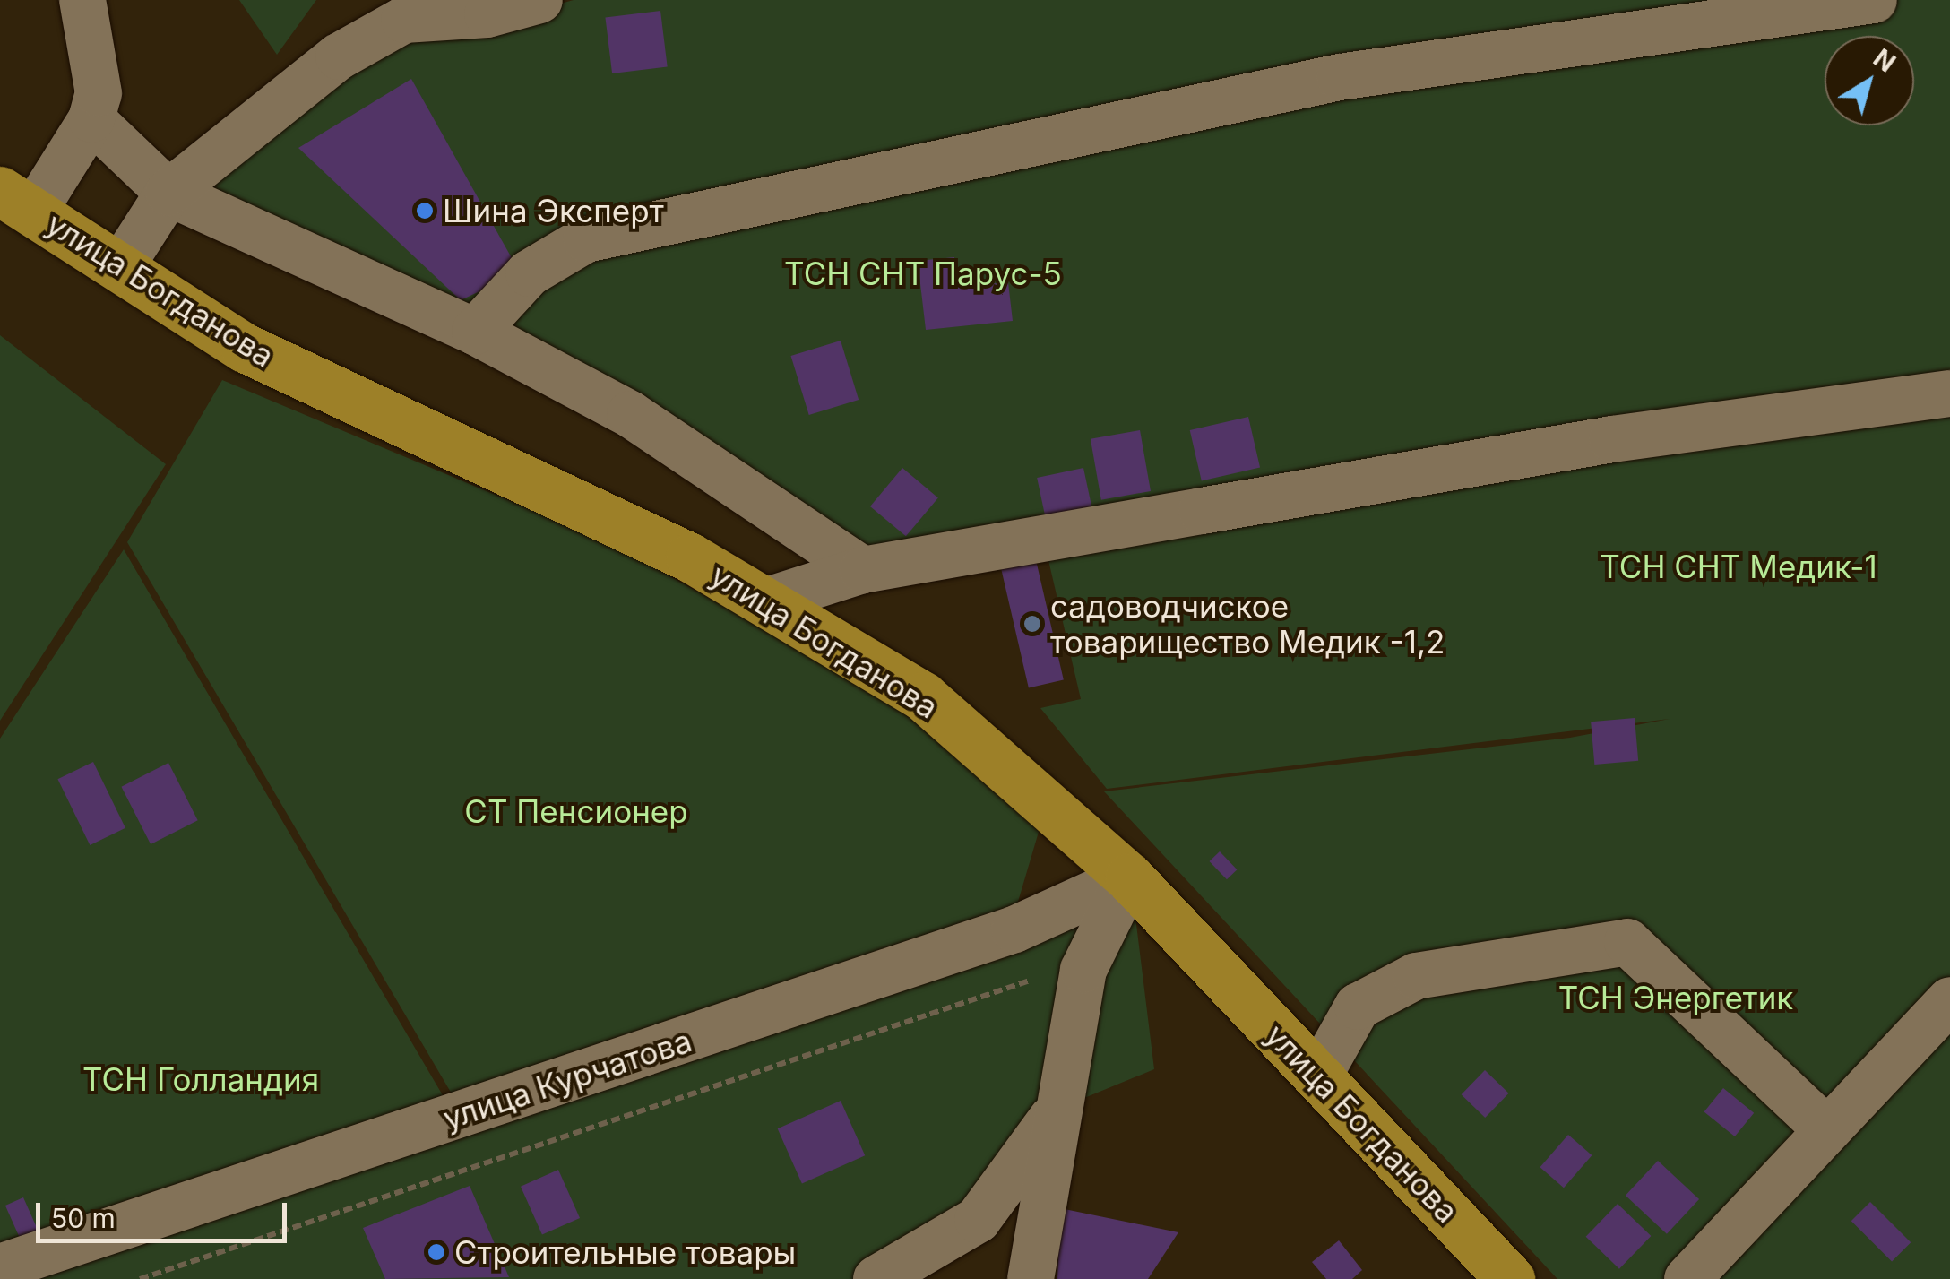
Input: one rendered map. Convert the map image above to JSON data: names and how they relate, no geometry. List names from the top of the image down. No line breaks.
{"streets":{"main road":["улица Богданова"],"street":["улица Курчатова"]},"crossings":[["улица Богданова","улица Курчатова"]],"parks":["ТСН СНТ Парус-5","ТСН СНТ Медик-1","СТ Пенсионер","ТСН Энергетик","ТСН Голландия"],"places":["Шина Эксперт","садоводчиское товарищество Медик -1,2","Строительные товары"],"scale_bar":"50 m","north":"top right"}
